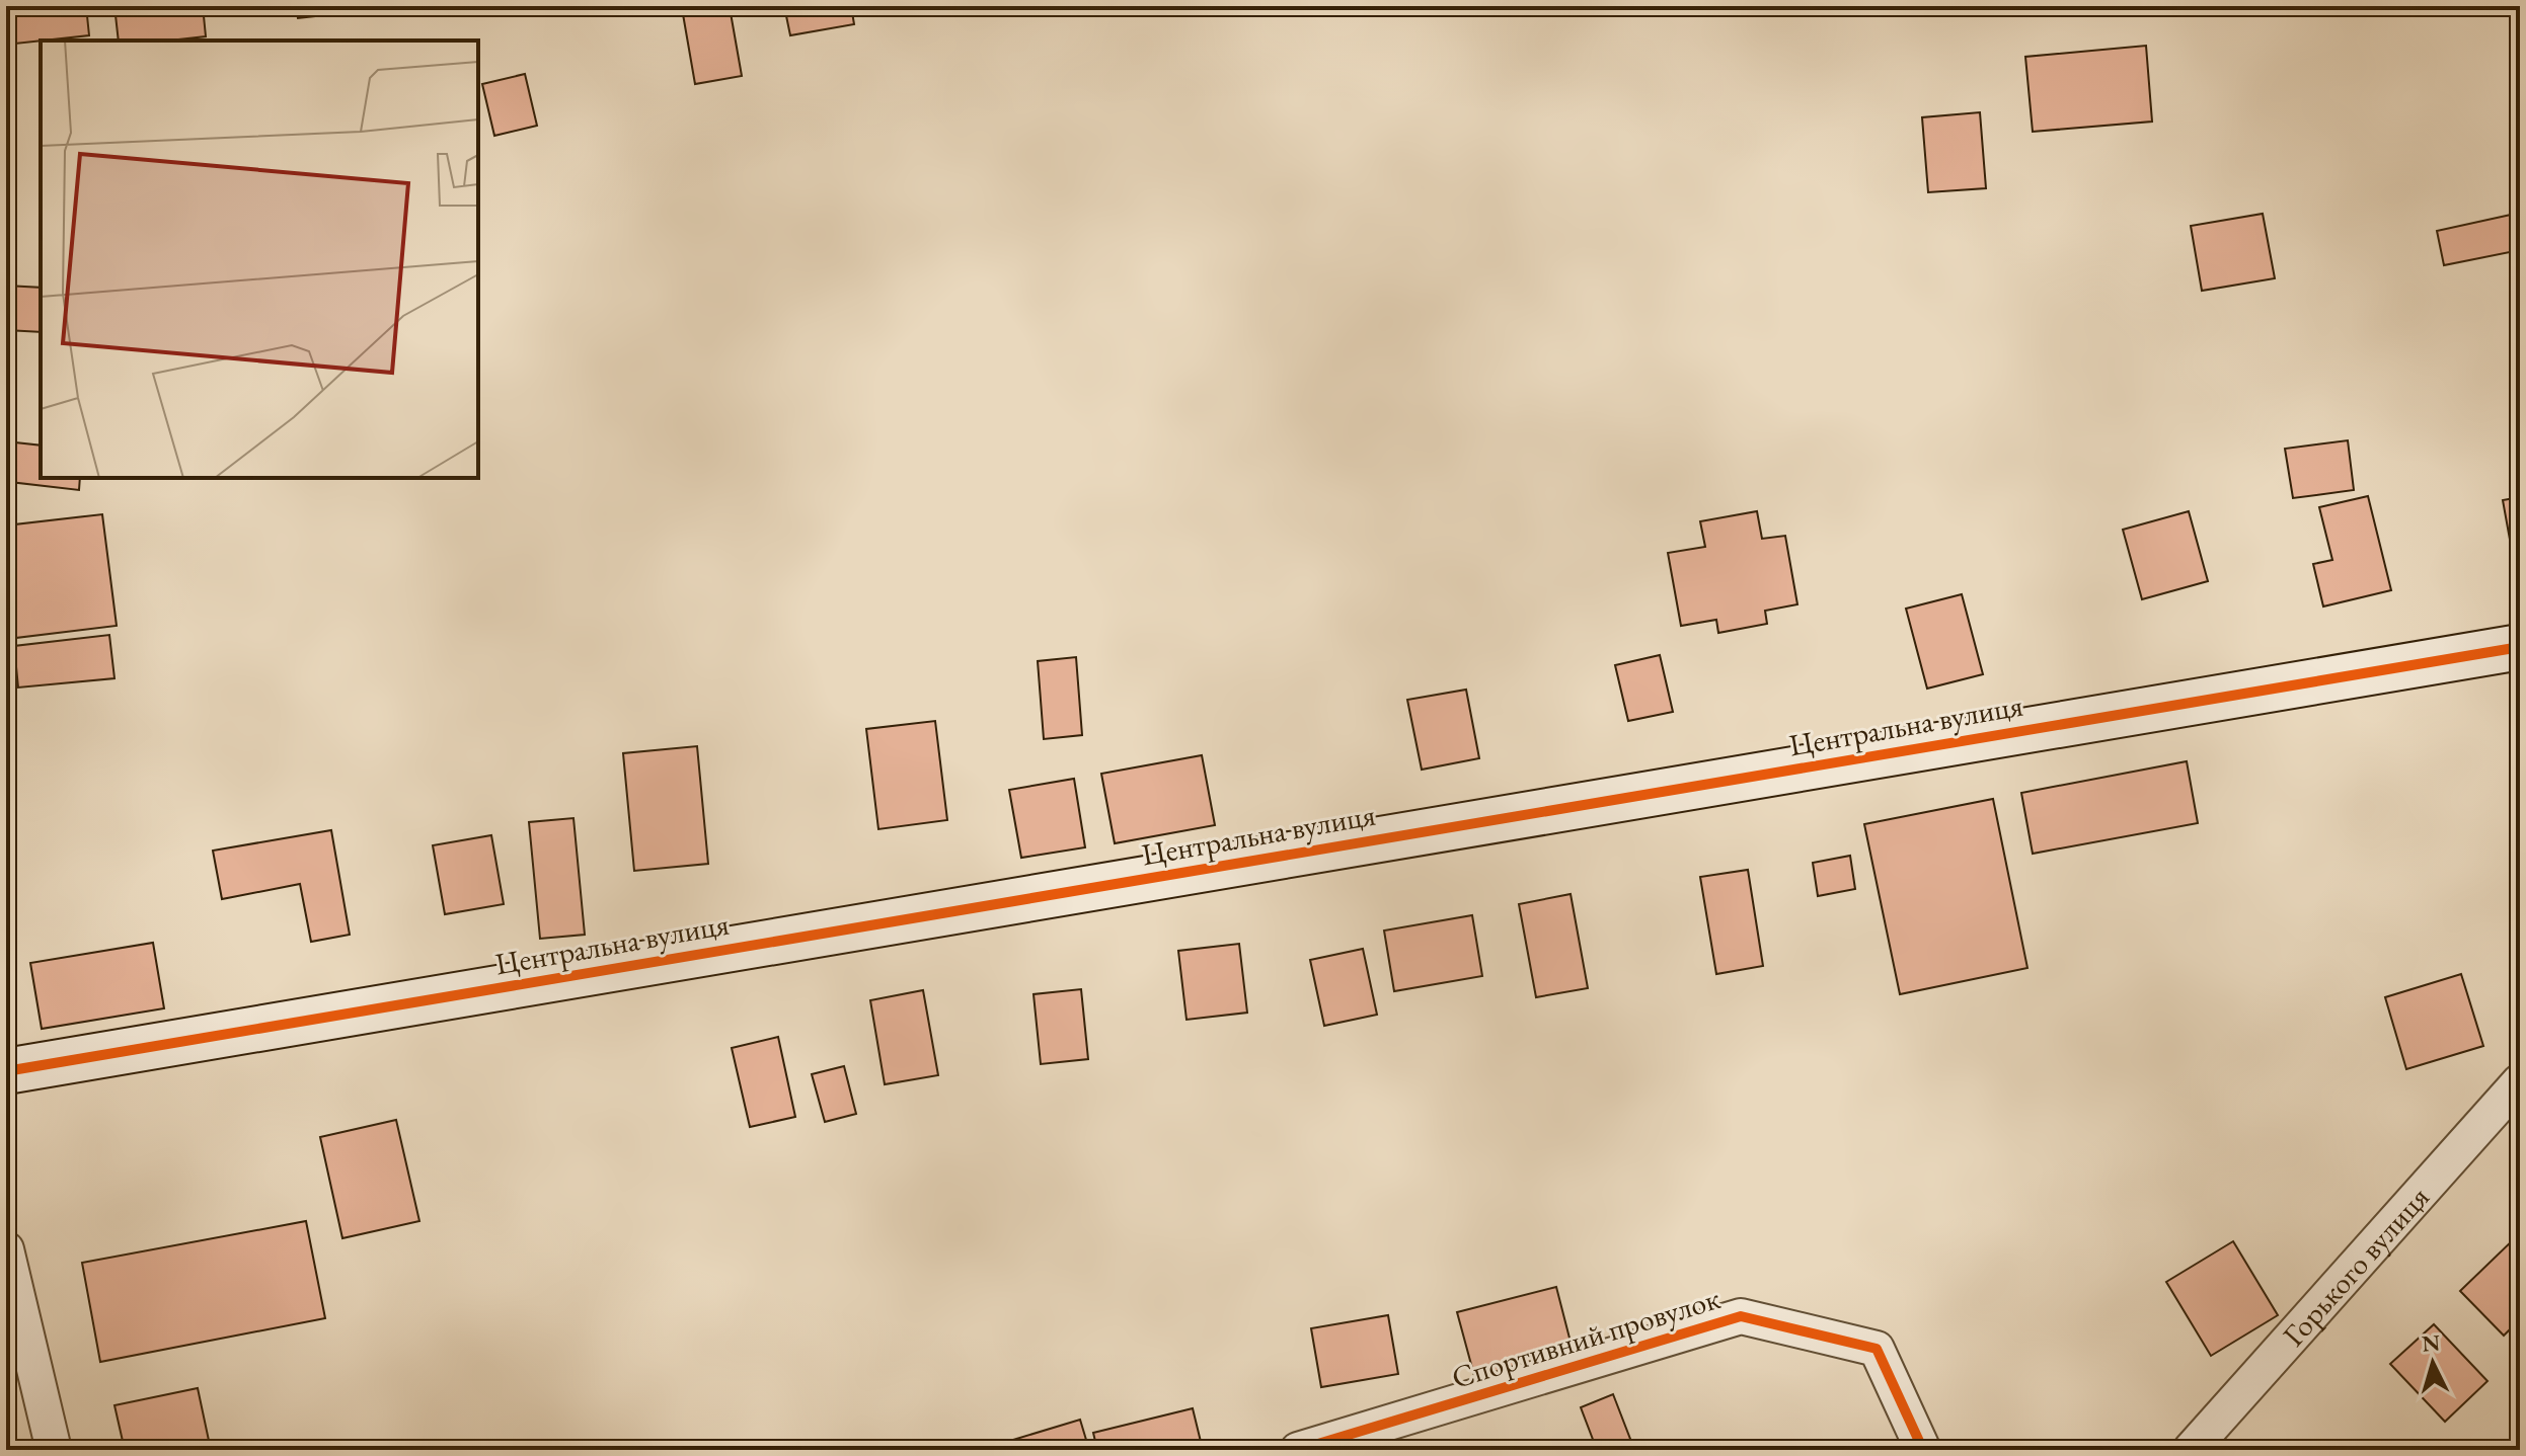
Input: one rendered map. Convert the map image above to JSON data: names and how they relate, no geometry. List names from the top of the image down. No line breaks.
{"streets":{"street":["Центральна вулиця","Горького вулиця","Спортивний провулок"]},"north":"top"}
